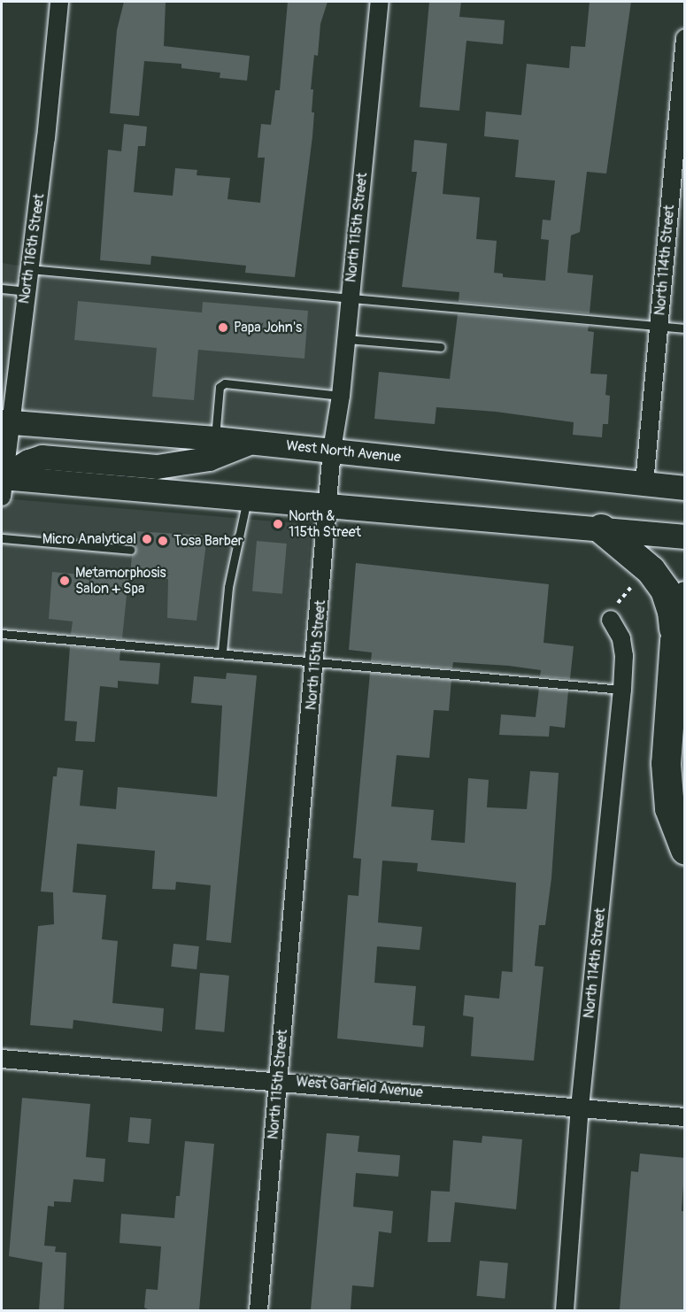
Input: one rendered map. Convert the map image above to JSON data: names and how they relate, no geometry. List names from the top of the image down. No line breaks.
{"streets":{"main road":["West North Avenue"],"street":["North 115th Street","North 116th Street","North 114th Street","West Garfield Avenue"]},"crossings":[["North 115th Street","West North Avenue"],["North 115th Street","West Garfield Avenue"],["North 116th Street","West North Avenue"],["North 114th Street","West North Avenue"],["North 114th Street","West Garfield Avenue"]],"places":["Papa John's","North & 115th Street","Micro Analytical","Tosa Barber","Metamorphosis Salon + Spa"]}
